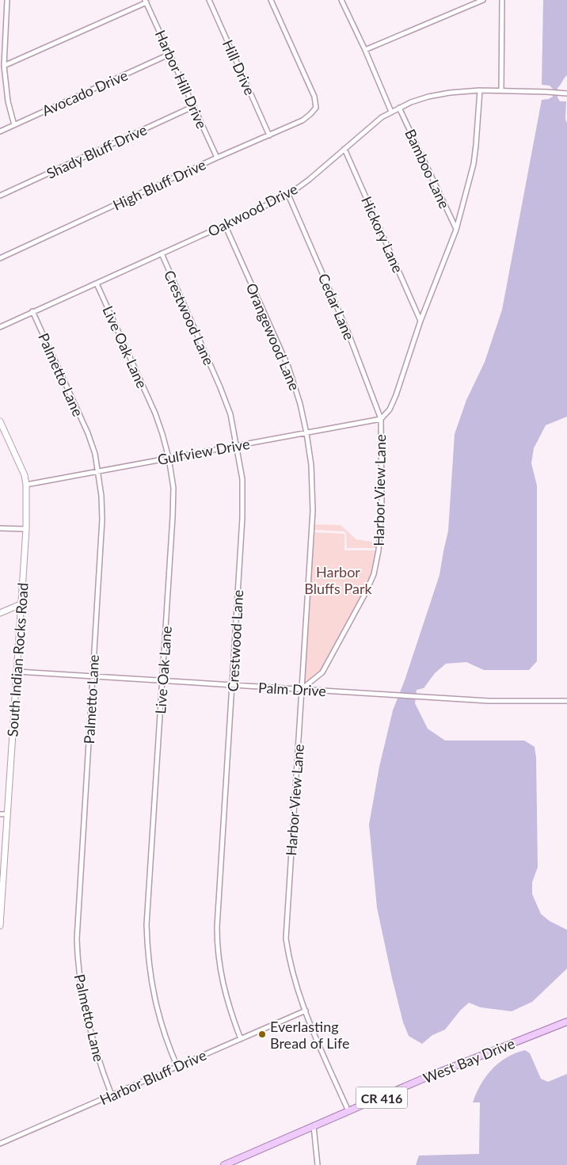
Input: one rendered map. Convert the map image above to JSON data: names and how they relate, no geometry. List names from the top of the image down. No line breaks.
{"streets":{"main road":["West Bay Drive","CR 416"],"street":["Hill Drive","Harbor Hill Drive","Avocado Drive","Shady Bluff Drive","Bamboo Lane","High Bluff Drive","Oakwood Drive","Hickory Lane","Cedar Lane","Crestwood Lane","Orangewood Lane","Live Oak Lane","Palmetto Lane","Gulfview Drive","Harbor View Lane","South Indian Rocks Road","Palm Drive","Harbor Bluff Drive"]},"crossings":[["Hill Drive","High Bluff Drive"],["Harbor Hill Drive","Avocado Drive"],["Harbor Hill Drive","Shady Bluff Drive"],["Harbor Hill Drive","High Bluff Drive"],["Bamboo Lane","Oakwood Drive"],["Bamboo Lane","Harbor View Lane"],["Oakwood Drive","Hickory Lane"],["Oakwood Drive","Cedar Lane"],["Oakwood Drive","Crestwood Lane"],["Oakwood Drive","Orangewood Lane"],["Oakwood Drive","Live Oak Lane"],["Oakwood Drive","Palmetto Lane"],["Oakwood Drive","Harbor View Lane"],["Hickory Lane","Harbor View Lane"],["Cedar Lane","Gulfview Drive"],["Cedar Lane","Harbor View Lane"],["Crestwood Lane","Gulfview Drive"],["Crestwood Lane","Palm Drive"],["Crestwood Lane","Harbor Bluff Drive"],["Orangewood Lane","Gulfview Drive"],["Orangewood Lane","Harbor View Lane"],["Orangewood Lane","Palm Drive"],["Live Oak Lane","Gulfview Drive"],["Live Oak Lane","Palm Drive"],["Live Oak Lane","Harbor Bluff Drive"],["Palmetto Lane","Gulfview Drive"],["Palmetto Lane","Palm Drive"],["Palmetto Lane","Harbor Bluff Drive"],["Gulfview Drive","Harbor View Lane"],["Gulfview Drive","South Indian Rocks Road"],["Harbor View Lane","Palm Drive"],["Harbor View Lane","West Bay Drive"],["Harbor View Lane","Harbor Bluff Drive"],["South Indian Rocks Road","Palm Drive"]],"parks":["Harbor Bluffs Park"],"places":["Everlasting Bread of Life"]}
